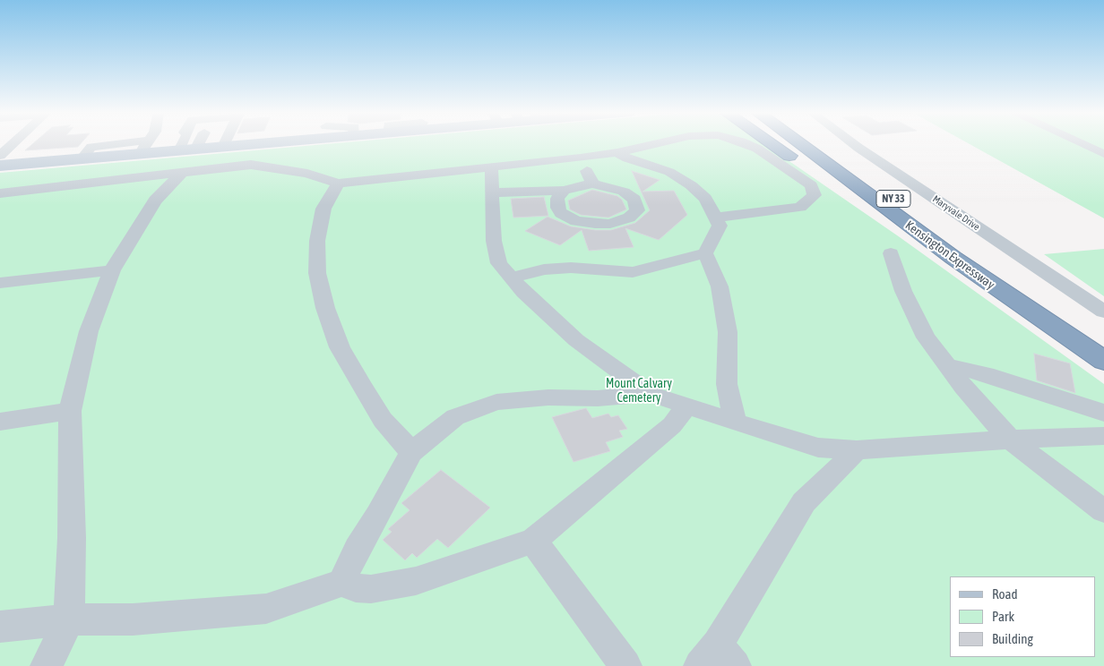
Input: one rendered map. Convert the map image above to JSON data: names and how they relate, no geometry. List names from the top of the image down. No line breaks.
{"streets":{"highway":["NY 33","Kensington Expressway"],"street":["Maryvale Drive"]},"parks":["Mount Calvary Cemetery"],"legend":["Road","Park","Building"]}
